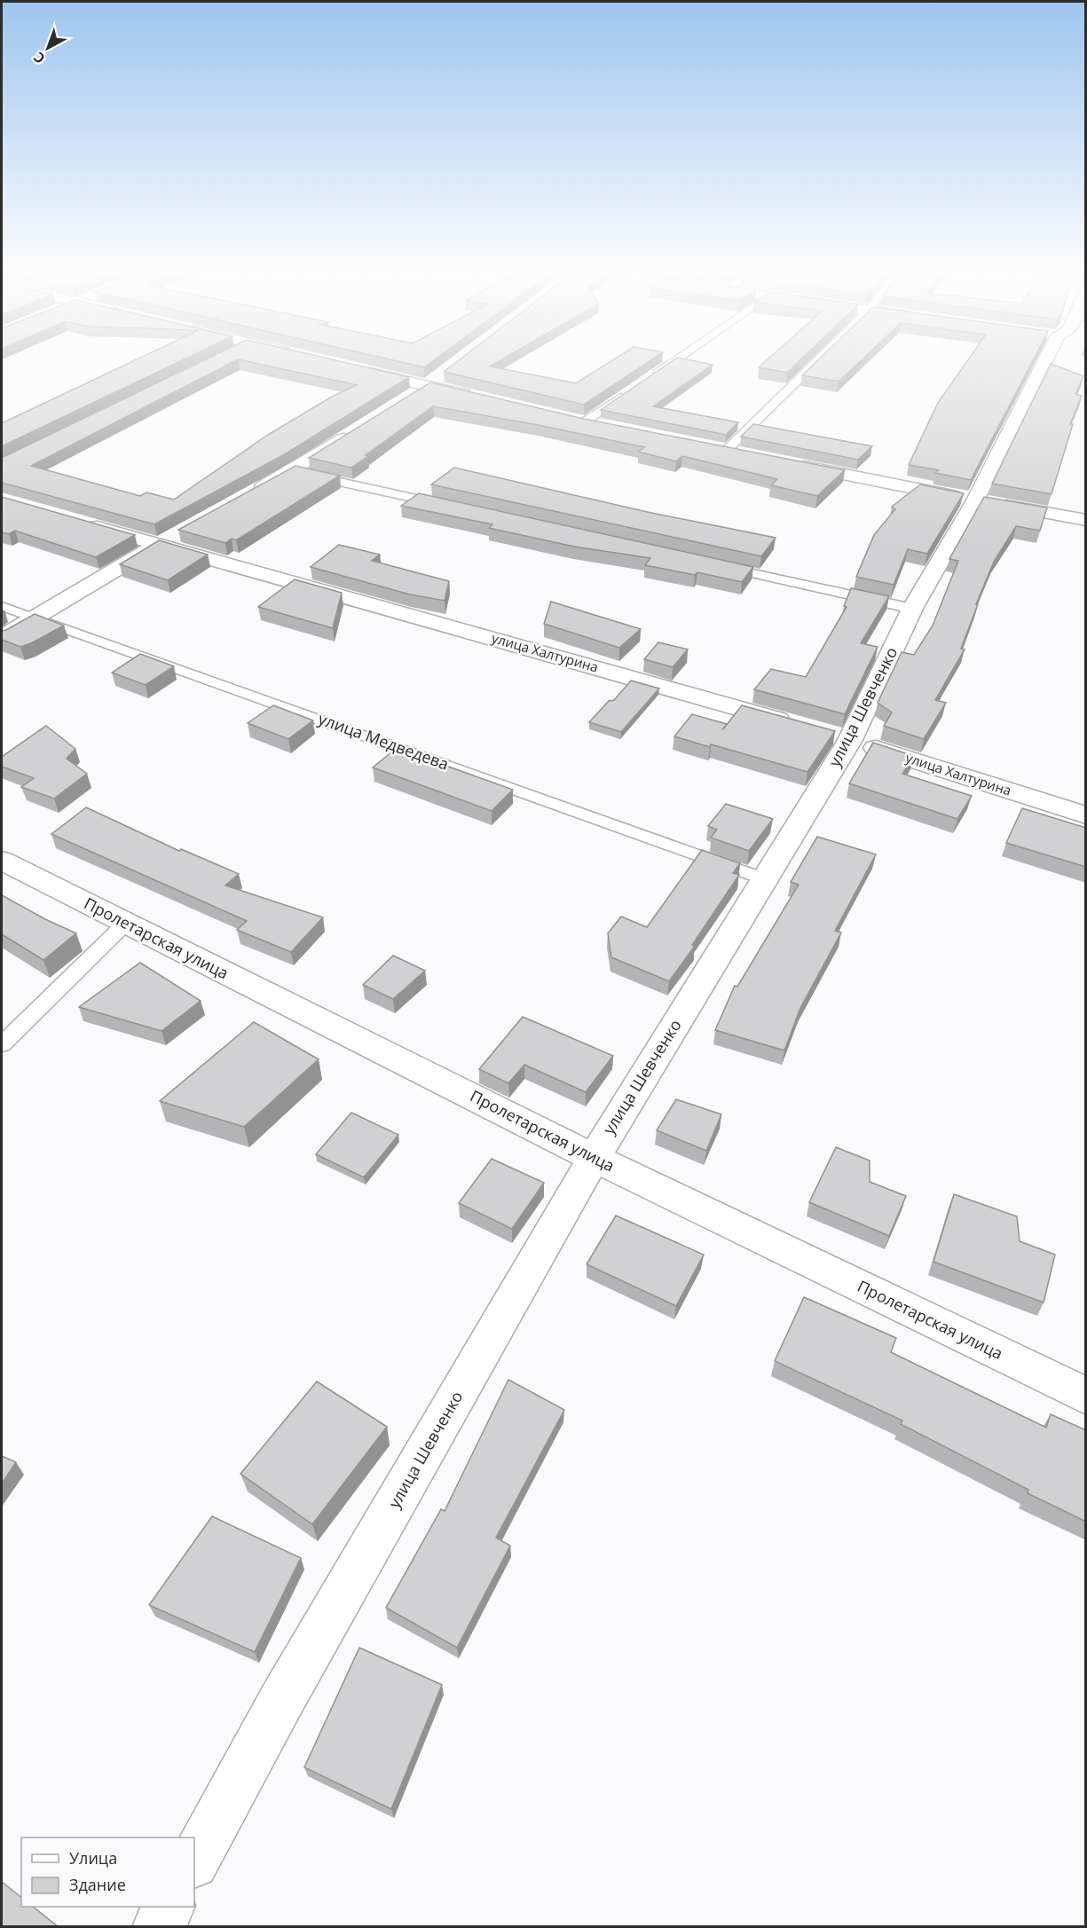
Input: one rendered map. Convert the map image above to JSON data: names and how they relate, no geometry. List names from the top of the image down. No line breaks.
{"streets":{"street":["улица Халтурина","улица Шевченко","Пролетарская улица"],"lane":["улица Медведева"]},"crossings":[["улица Халтурина","улица Шевченко"],["улица Шевченко","улица Медведева"],["улица Шевченко","Пролетарская улица"]],"legend":["Улица","Здание"],"north":"bottom left"}
